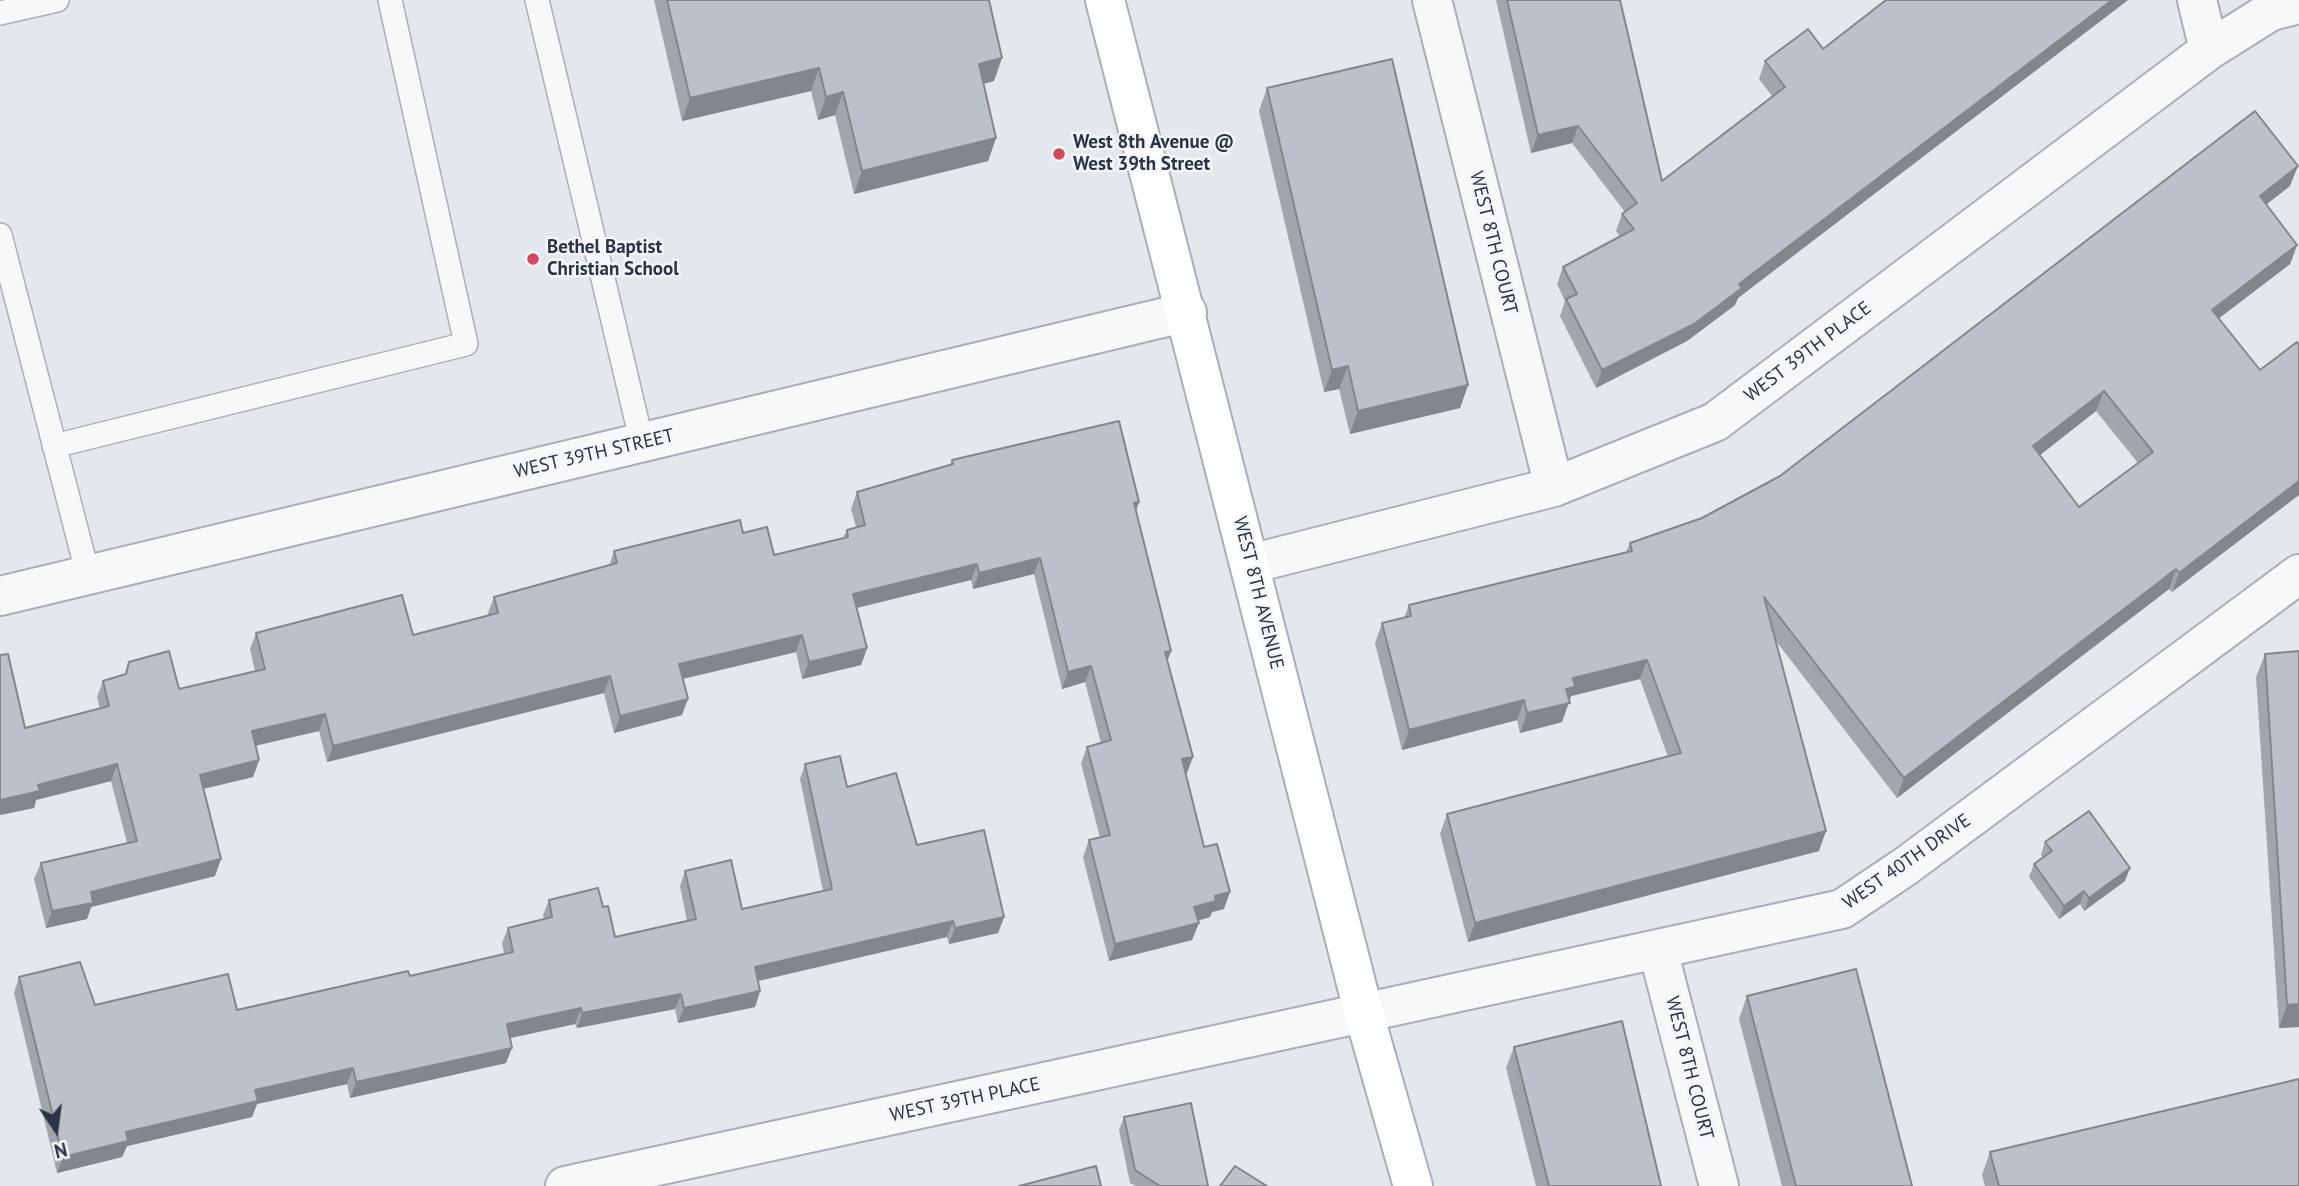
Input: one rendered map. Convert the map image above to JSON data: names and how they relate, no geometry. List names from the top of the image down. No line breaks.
{"streets":{"street":["WEST 8TH COURT","WEST 39TH PLACE","WEST 39TH STREET","WEST 8TH AVENUE","WEST 40TH DRIVE"]},"crossings":[["WEST 8TH COURT","WEST 39TH PLACE"],["WEST 8TH COURT","WEST 40TH DRIVE"],["WEST 39TH PLACE","WEST 8TH AVENUE"],["WEST 39TH PLACE","WEST 40TH DRIVE"],["WEST 39TH STREET","WEST 8TH AVENUE"],["WEST 8TH AVENUE","WEST 40TH DRIVE"]],"places":["West 8th Avenue @ West 39th Street","Bethel Baptist Christian School"],"north":"bottom"}
